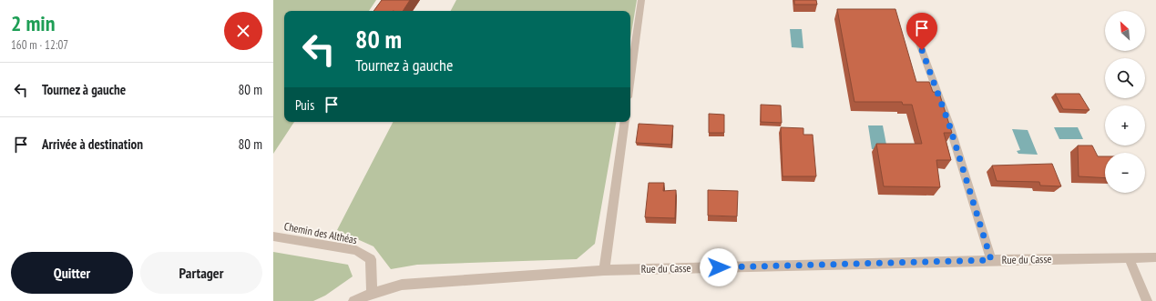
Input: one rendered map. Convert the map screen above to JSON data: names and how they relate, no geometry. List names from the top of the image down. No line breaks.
{"streets":{"street":["Chemin des Althéas","Rue du Casse"]},"crossings":[["Chemin des Althéas","Rue du Casse"]],"north":"top left","page":{"heading":["2 min","160 m · 12:07"],"map_buttons":["+","−"],"turn":["80 m","Tournez à gauche"],"list":[{"name":"Tournez à gauche","value":"80 m"},{"name":"Arrivée à destination","value":"80 m"}],"then":"Puis","buttons":["Quitter","Partager"]}}
